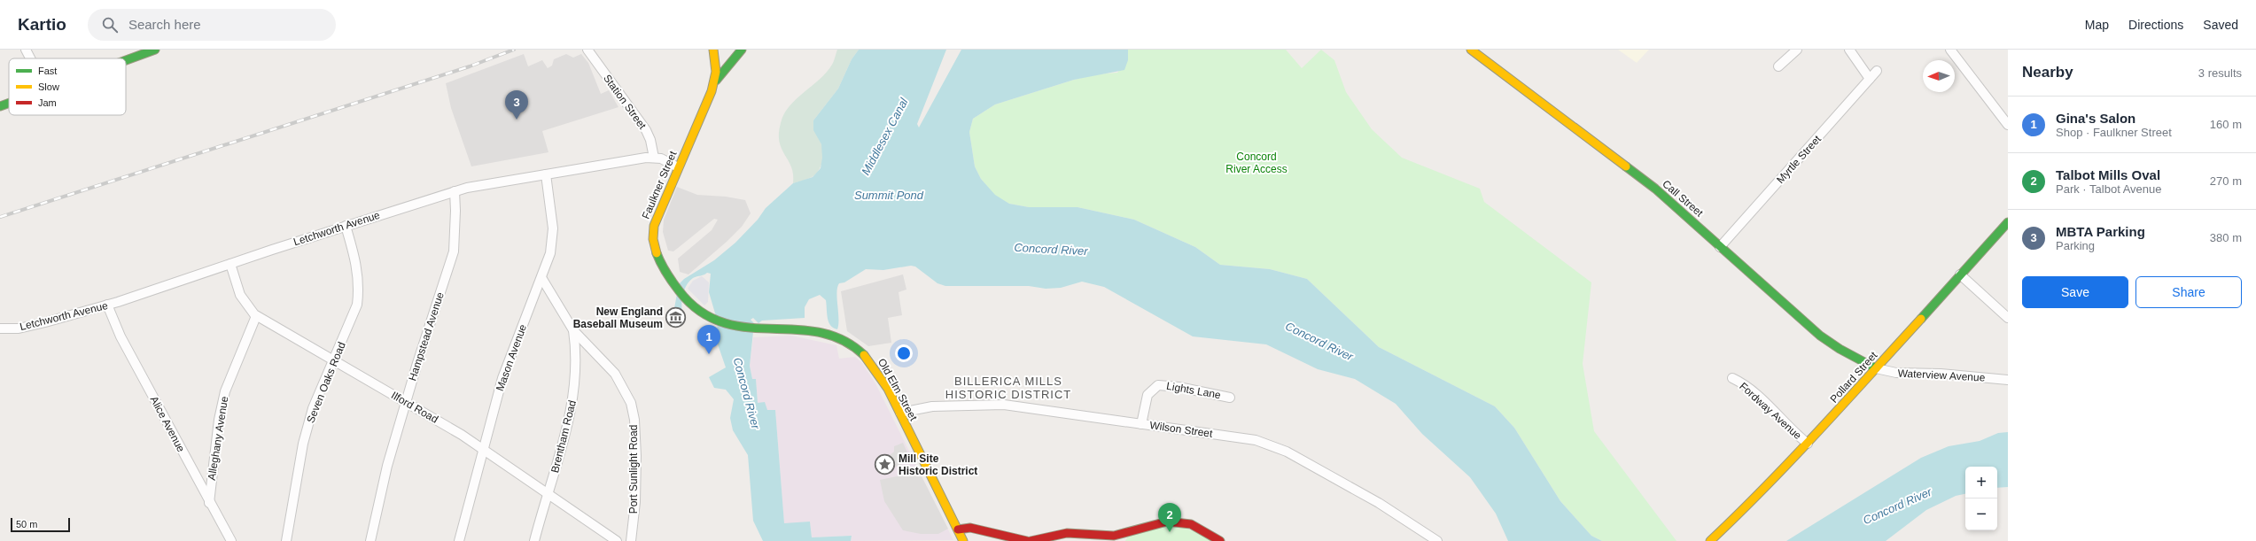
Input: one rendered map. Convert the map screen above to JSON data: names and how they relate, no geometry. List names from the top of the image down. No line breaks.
{"streets":{"street":["Station Street","Myrtle Street","Faulkner Street","Call Street","Letchworth Avenue","Hampstead Avenue","Mason Avenue","Waterview Avenue","Pollard Street","Seven Oaks Road","Old Elm Street","Lights Lane","Ilford Road","Fordway Avenue","Alice Avenue","Wilson Street","Brentham Road","Alleghany Avenue","Port Sunlight Road"]},"crossings":[["Station Street","Letchworth Avenue"],["Myrtle Street","Call Street"],["Faulkner Street","Letchworth Avenue"],["Faulkner Street","Old Elm Street"],["Call Street","Waterview Avenue"],["Call Street","Pollard Street"],["Letchworth Avenue","Hampstead Avenue"],["Letchworth Avenue","Mason Avenue"],["Letchworth Avenue","Seven Oaks Road"],["Letchworth Avenue","Ilford Road"],["Letchworth Avenue","Alice Avenue"],["Hampstead Avenue","Ilford Road"],["Mason Avenue","Ilford Road"],["Waterview Avenue","Pollard Street"],["Pollard Street","Fordway Avenue"],["Seven Oaks Road","Ilford Road"],["Old Elm Street","Wilson Street"],["Lights Lane","Wilson Street"],["Ilford Road","Brentham Road"],["Ilford Road","Alleghany Avenue"],["Alice Avenue","Alleghany Avenue"],["Brentham Road","Port Sunlight Road"]],"districts":["BILLERICA MILLS HISTORIC DISTRICT"],"water":["Middlesex Canal","Summit Pond","Concord River"],"parks":["Concord River Access"],"places":{"museum":["New England Baseball Museum"],"place":["Mill Site Historic District"]},"legend":["Fast","Slow","Jam"],"scale_bar":"50 m","north":"left","page":{"header":"Kartio","search":"Search here","nav":["Map","Directions","Saved"],"heading":["Nearby","3 results"],"pins":["3","1","2"],"list":[{"mark":"1","name":"Gina's Salon","note":"Shop · Faulkner Street","value":"160 m"},{"mark":"2","name":"Talbot Mills Oval","note":"Park · Talbot Avenue","value":"270 m"},{"mark":"3","name":"MBTA Parking","note":"Parking","value":"380 m"}],"buttons":["Save","Share"],"map_buttons":["+","−"],"scale":"50 m"}}
